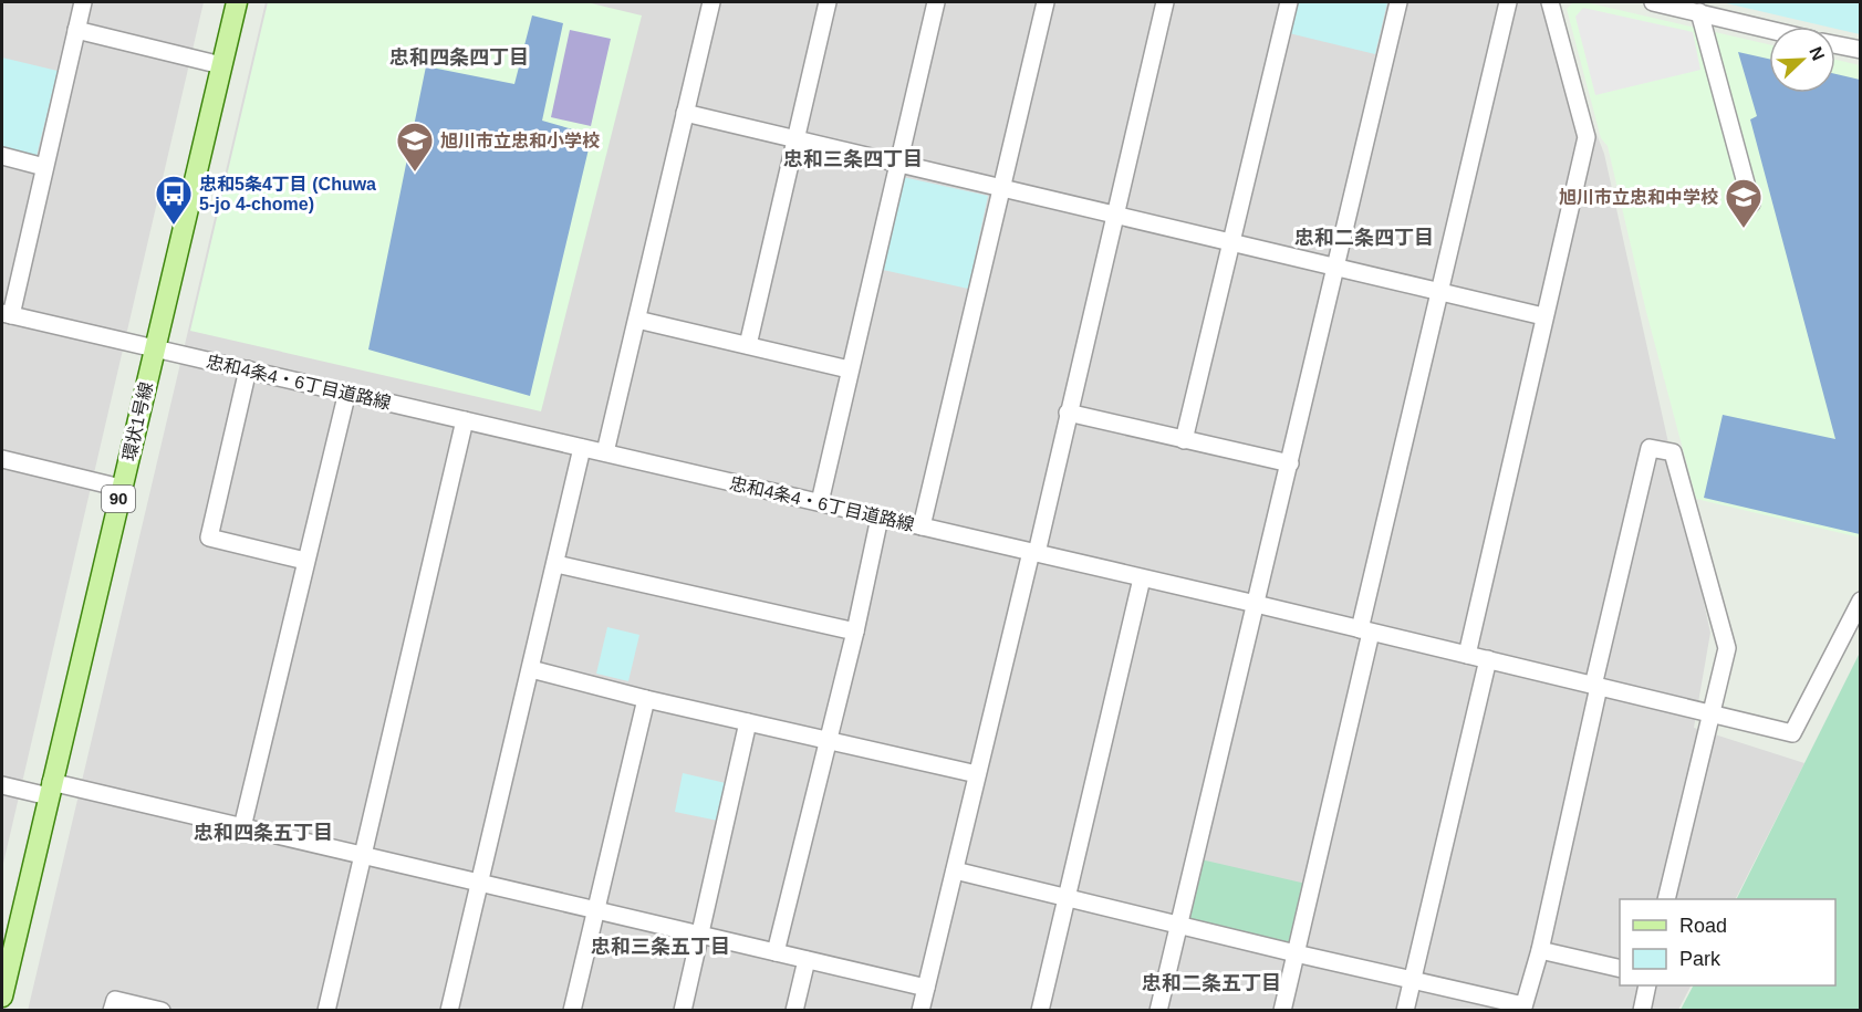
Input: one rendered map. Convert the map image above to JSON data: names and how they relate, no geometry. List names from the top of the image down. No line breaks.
{"streets":{"main road":["環状1号線","90"],"street":["忠和4条4・6丁目道路線"]},"crossings":[["忠和4条4・6丁目道路線","環状1号線"]],"districts":["忠和四条四丁目","忠和三条四丁目","忠和二条四丁目","忠和四条五丁目","忠和三条五丁目","忠和二条五丁目"],"places":{"school or university":["旭川市立忠和小学校","旭川市立忠和中学校"],"bus stop":["忠和5条4丁目 (Chuwa 5-jo 4-chome)"]},"legend":["Road","Park"],"north":"top right"}
